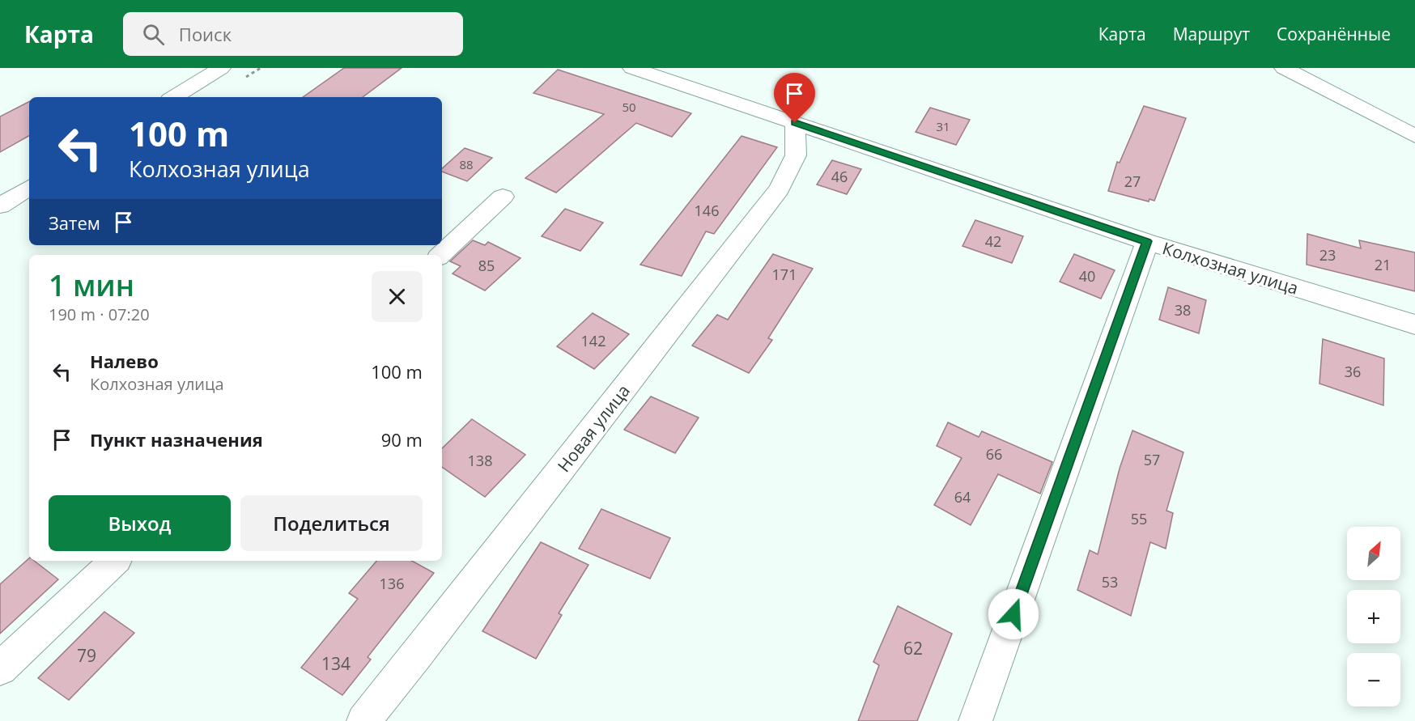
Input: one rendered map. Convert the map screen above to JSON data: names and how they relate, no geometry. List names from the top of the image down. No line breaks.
{"streets":{"street":["Колхозная улица","Новая улица"]},"crossings":[["Колхозная улица","Новая улица"]],"house_numbers":["50","31","88","46","27","146","42","23","21","85","171","40","38","142","36","66","57","138","64","55","53","136","62","79","134"],"north":"top right","page":{"header":"Карта","search":"Поиск","nav":["Карта","Маршрут","Сохранённые"],"turn":["100 m","Колхозная улица"],"then":"Затем","heading":["1 мин","190 m · 07:20"],"list":[{"name":"Налево","note":"Колхозная улица","value":"100 m"},{"name":"Пункт назначения","value":"90 m"}],"buttons":["Выход","Поделиться"],"map_buttons":["+","−"]}}
